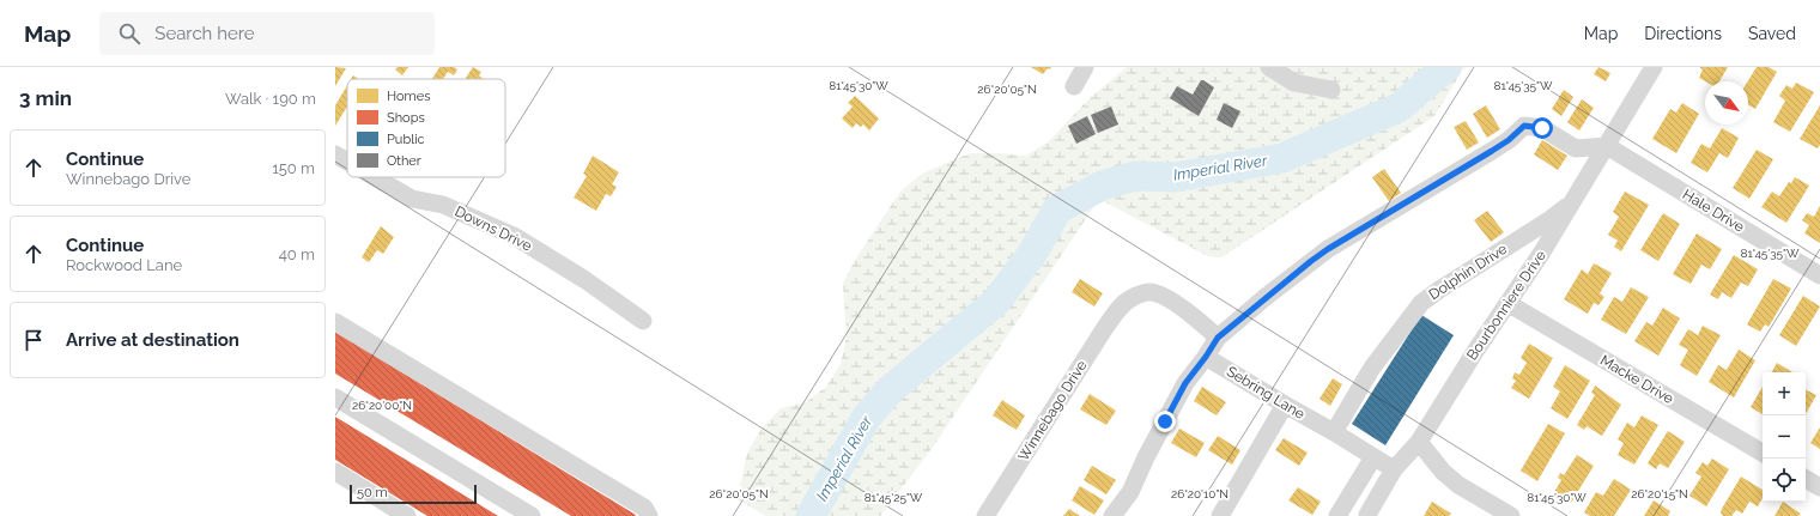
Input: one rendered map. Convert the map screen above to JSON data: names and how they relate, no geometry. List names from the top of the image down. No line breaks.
{"streets":{"street":["Hale Drive","Downs Drive","Dolphin Drive","Bourbonniere Drive","Macke Drive","Sebring Lane","Winnebago Drive"]},"crossings":[["Hale Drive","Bourbonniere Drive"],["Dolphin Drive","Bourbonniere Drive"],["Dolphin Drive","Sebring Lane"],["Bourbonniere Drive","Macke Drive"],["Bourbonniere Drive","Sebring Lane"]],"water":["Imperial River"],"legend":["Homes","Shops","Public","Other"],"scale_bar":"50 m","north":"bottom right","page":{"header":"Map","search":"Search here","nav":["Map","Directions","Saved"],"heading":["3 min","Walk · 190 m"],"list":[["Continue","Winnebago Drive","150 m"],["Continue","Rockwood Lane","40 m"],"Arrive at destination"],"map_buttons":["+","−"],"scale":"50 m"},"coordinates":["81°45'30\"W","81°45'35\"W","26°20'05\"N","26°20'00\"N","26°20'10\"N","26°20'15\"N","81°45'25\"W"]}
